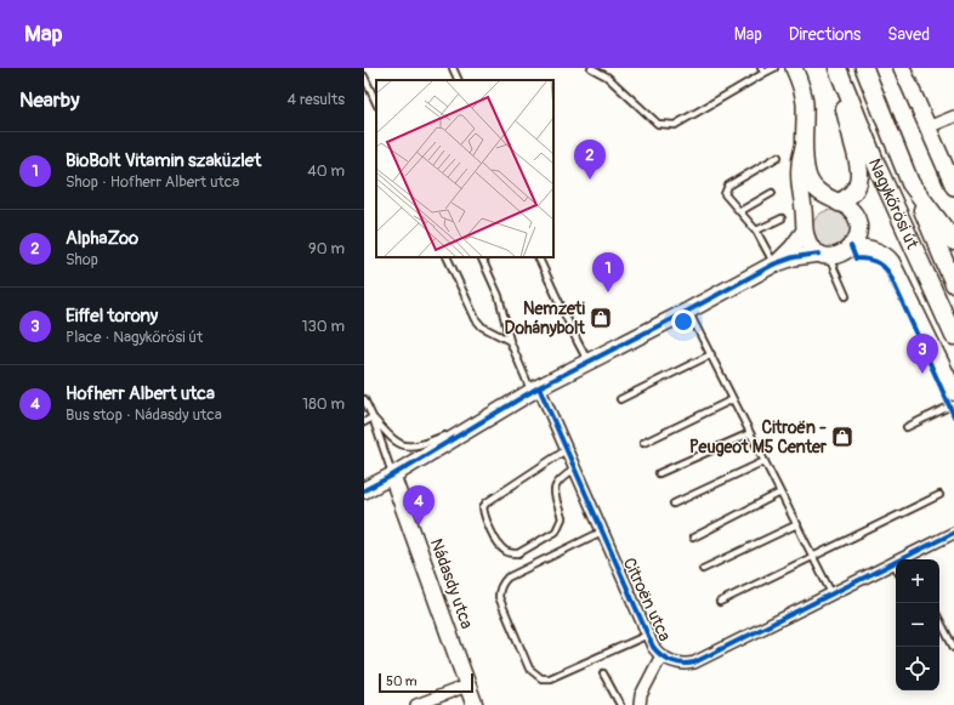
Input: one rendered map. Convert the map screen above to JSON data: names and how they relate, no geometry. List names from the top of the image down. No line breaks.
{"streets":{"main road":["Nagykőrösi út"],"street":["Nádasdy utca","Citroën utca"]},"places":{"shop":["Nemzeti Dohánybolt","Citroën - Peugeot M5 Center"]},"scale_bar":"50 m","page":{"header":"Map","nav":["Map","Directions","Saved"],"heading":["Nearby","4 results"],"list":[{"mark":"1","name":"BioBolt Vitamin szaküzlet","note":"Shop · Hofherr Albert utca","value":"40 m"},{"mark":"2","name":"AlphaZoo","note":"Shop","value":"90 m"},{"mark":"3","name":"Eiffel torony","note":"Place · Nagykőrösi út","value":"130 m"},{"mark":"4","name":"Hofherr Albert utca","note":"Bus stop · Nádasdy utca","value":"180 m"}],"pins":["2","1","3","4"],"map_buttons":["+","−"],"scale":"50 m"}}
